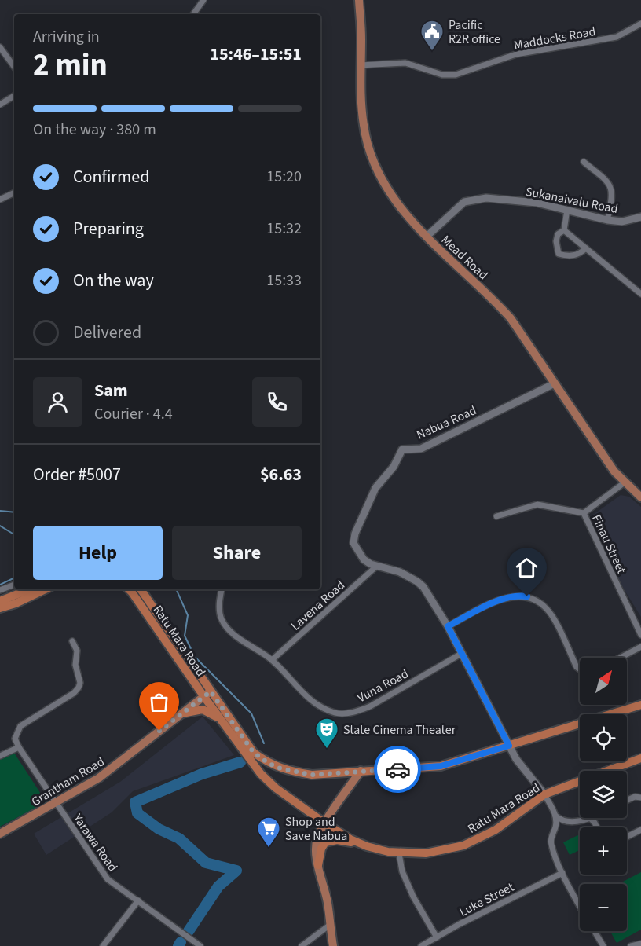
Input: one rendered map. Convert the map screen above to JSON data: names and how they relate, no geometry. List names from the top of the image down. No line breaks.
{"streets":{"highway":["Ratu Mara Road"],"main road":["Sukanaivalu Road","Mead Road","Nabua Road","Grantham Road"],"street":["Maddocks Road","Finau Street","Lavena Road","Vuna Road","Yarawa Road","Luke Street"]},"crossings":[["Maddocks Road","Mead Road"],["Sukanaivalu Road","Mead Road"],["Mead Road","Nabua Road"],["Nabua Road","Lavena Road"],["Nabua Road","Ratu Mara Road"],["Nabua Road","Vuna Road"],["Lavena Road","Vuna Road"],["Ratu Mara Road","Grantham Road"],["Grantham Road","Yarawa Road"]],"places":{"public building":["Pacific R2R office"],"theatre":["State Cinema Theater"],"supermarket":["Shop and Save Nabua"]},"north":"top right","page":{"heading":["2 min","Arriving in","15:46–15:51"],"panel":["Sam","Courier · 4.4","Order #5007","$6.63"],"bar":"On the way · 380 m","list":[["Confirmed","15:20"],["Preparing","15:32"],["On the way","15:33"],"Delivered"],"buttons":["Help","Share"],"map_buttons":["+","−"]}}
